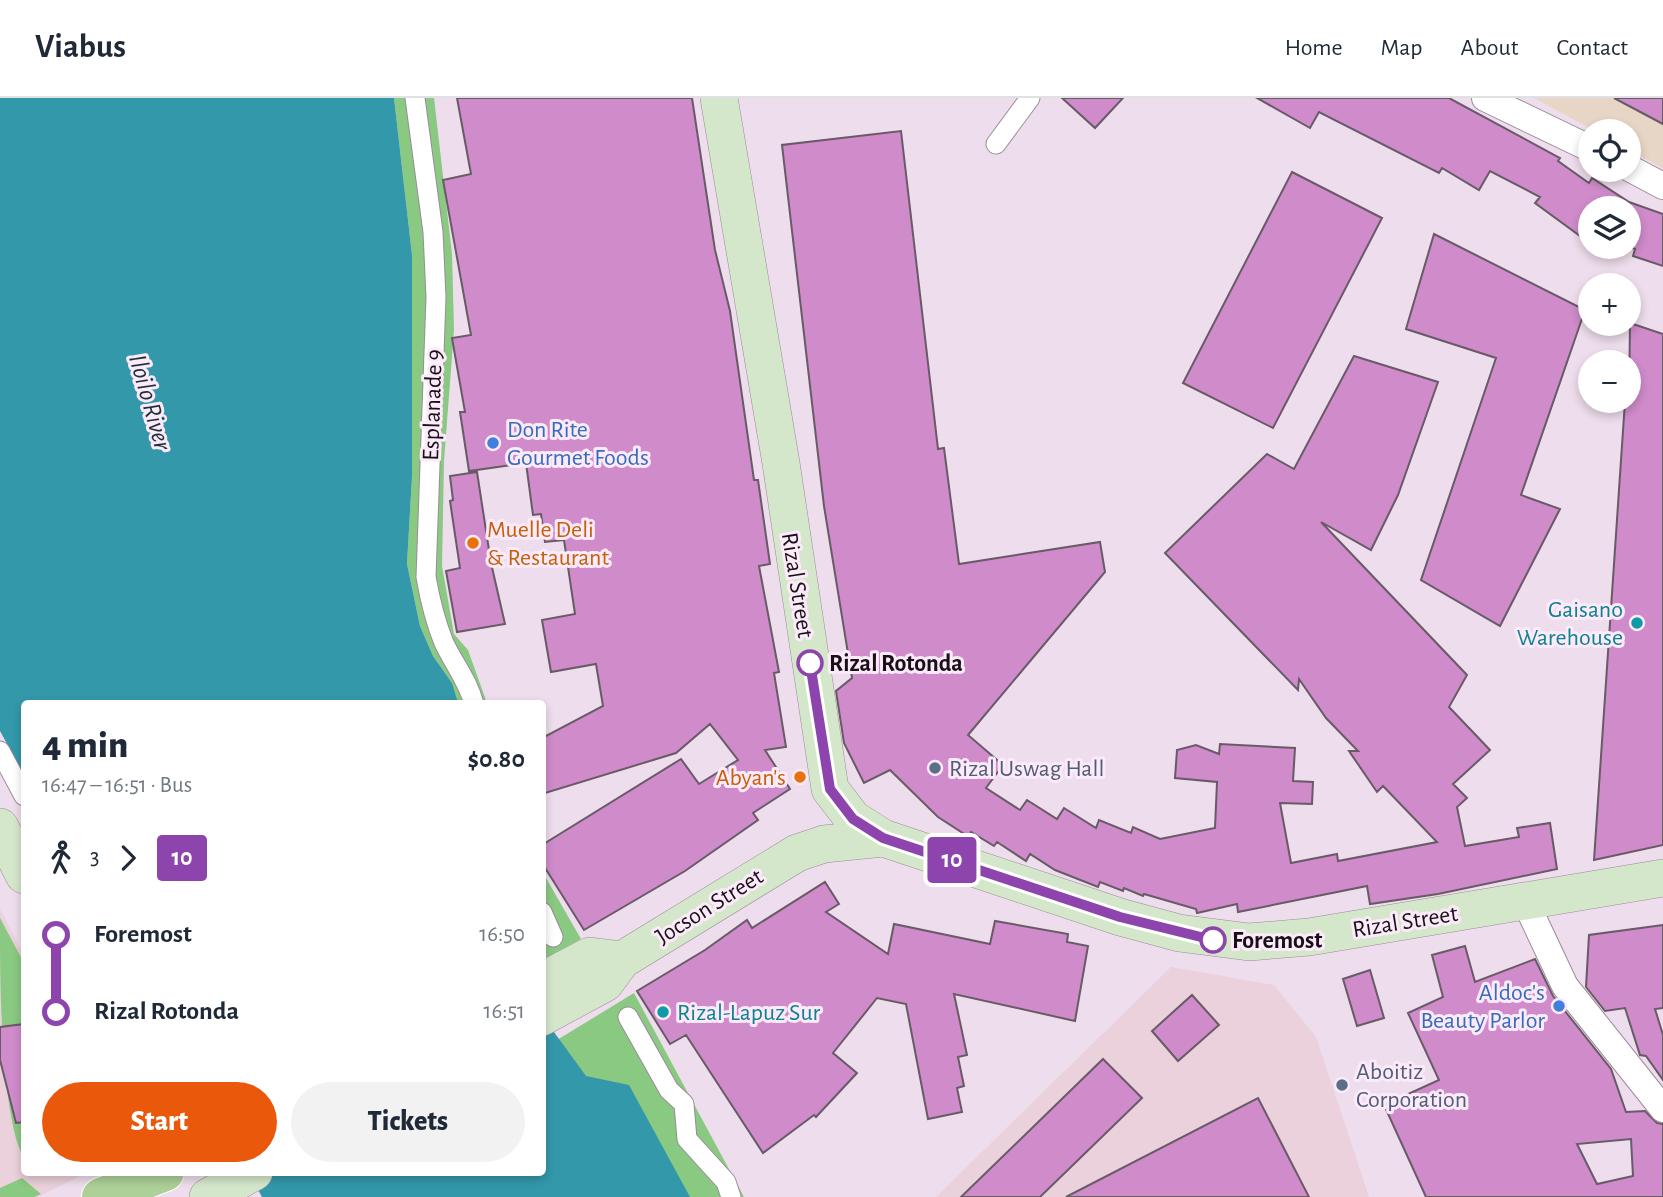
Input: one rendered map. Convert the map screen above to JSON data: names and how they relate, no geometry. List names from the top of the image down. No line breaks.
{"streets":{"main road":["Rizal Street","Jocson Street"],"street":["Esplanade 9"]},"crossings":[["Rizal Street","Jocson Street"]],"water":["Iloilo River"],"places":["Don Rite Gourmet Foods","Muelle Deli & Restaurant","Gaisano Warehouse","Rizal Rotonda","Rizal Uswag Hall","Abyan's","Foremost","Aldoc's Beauty Parlor","Rizal-Lapuz Sur","Aboitiz Corporation"],"lines":["bus line 10"],"page":{"header":"Viabus","nav":["Home","Map","About","Contact"],"on_map":"10","map_buttons":["+","−"],"heading":["4 min","16:47 – 16:51 · Bus","$0.80"],"legs":["3","10"],"list":[{"name":"Foremost","value":"16:50"},{"name":"Rizal Rotonda","value":"16:51"}],"buttons":["Start","Tickets"]}}
